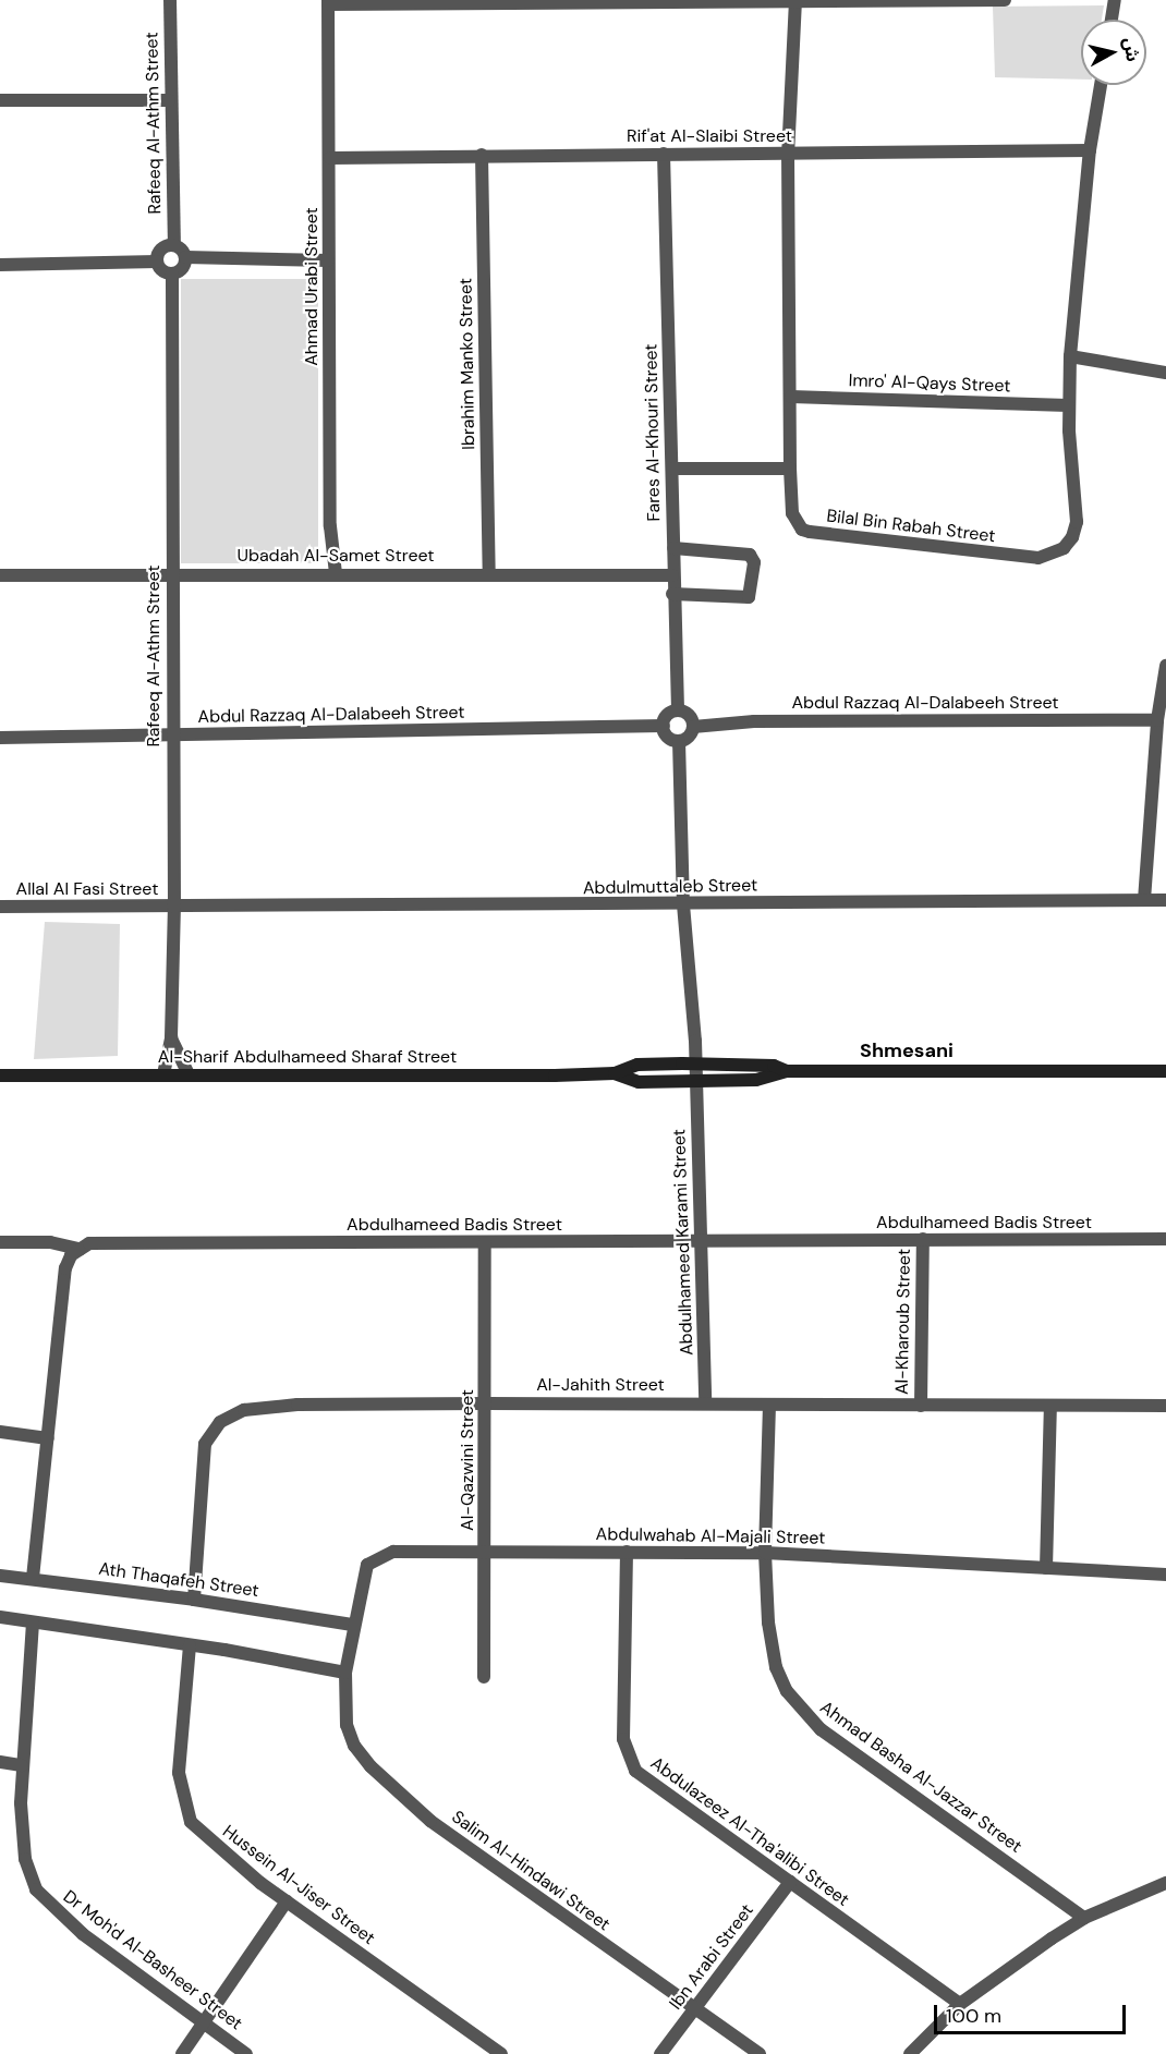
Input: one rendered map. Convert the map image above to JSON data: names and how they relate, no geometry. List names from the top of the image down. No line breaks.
{"streets":{"street":["Rafeeq Al-Athm Street","Rif'at Al-Slaibi Street","Ahmad Urabi Street","Ibrahim Manko Street","Imro' Al-Qays Street","Fares Al-Khouri Street","Bilal Bin Rabah Street","Ubadah Al-Samet Street","Abdul Razzaq Al-Dalabeeh Street","Abdulmuttaleb Street","Allal Al Fasi Street","Al-Sharif Abdulhameed Sharaf Street","Abdulhameed Badis Street","Abdulhameed Karami Street","Al-Kharoub Street","Al-Jahith Street","Al-Qazwini Street","Abdulwahab Al-Majali Street","Ath Thaqafeh Street","Ahmad Basha Al-Jazzar Street","Abdulazeez Al-Tha'alibi Street","Salim Al-Hindawi Street","Hussein Al-Jiser Street","Ibn Arabi Street","Dr Moh'd Al-Basheer Street"]},"crossings":[["Rafeeq Al-Athm Street","Ubadah Al-Samet Street"],["Rafeeq Al-Athm Street","Abdul Razzaq Al-Dalabeeh Street"],["Rafeeq Al-Athm Street","Abdulmuttaleb Street"],["Rafeeq Al-Athm Street","Allal Al Fasi Street"],["Rafeeq Al-Athm Street","Al-Sharif Abdulhameed Sharaf Street"],["Rif'at Al-Slaibi Street","Ahmad Urabi Street"],["Rif'at Al-Slaibi Street","Ibrahim Manko Street"],["Rif'at Al-Slaibi Street","Fares Al-Khouri Street"],["Rif'at Al-Slaibi Street","Bilal Bin Rabah Street"],["Ahmad Urabi Street","Ubadah Al-Samet Street"],["Ibrahim Manko Street","Ubadah Al-Samet Street"],["Imro' Al-Qays Street","Bilal Bin Rabah Street"],["Fares Al-Khouri Street","Ubadah Al-Samet Street"],["Fares Al-Khouri Street","Abdul Razzaq Al-Dalabeeh Street"],["Abdulmuttaleb Street","Allal Al Fasi Street"],["Al-Sharif Abdulhameed Sharaf Street","Abdulhameed Karami Street"],["Abdulhameed Badis Street","Abdulhameed Karami Street"],["Abdulhameed Badis Street","Al-Kharoub Street"],["Abdulhameed Badis Street","Al-Qazwini Street"],["Abdulhameed Karami Street","Al-Jahith Street"],["Al-Kharoub Street","Al-Jahith Street"],["Al-Jahith Street","Al-Qazwini Street"],["Al-Jahith Street","Ath Thaqafeh Street"],["Al-Jahith Street","Ahmad Basha Al-Jazzar Street"],["Al-Qazwini Street","Abdulwahab Al-Majali Street"],["Abdulwahab Al-Majali Street","Ath Thaqafeh Street"],["Abdulwahab Al-Majali Street","Ahmad Basha Al-Jazzar Street"],["Abdulwahab Al-Majali Street","Abdulazeez Al-Tha'alibi Street"],["Abdulwahab Al-Majali Street","Salim Al-Hindawi Street"],["Abdulazeez Al-Tha'alibi Street","Ibn Arabi Street"],["Salim Al-Hindawi Street","Ibn Arabi Street"]],"districts":["Shmesani"],"scale_bar":"100 m","north":"right"}
